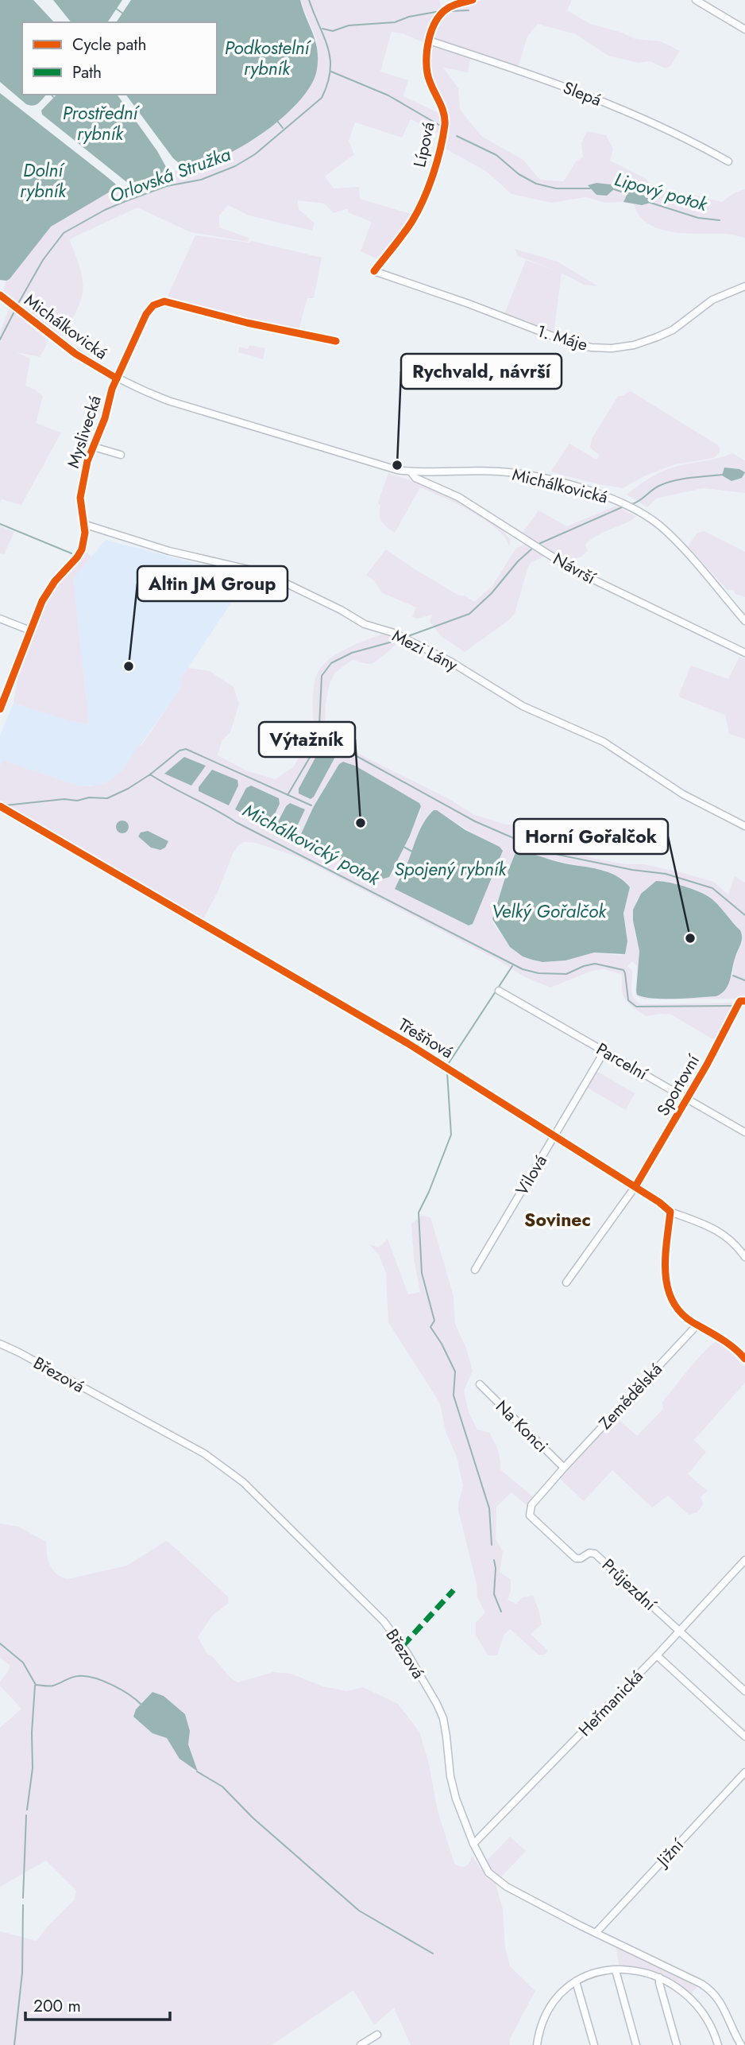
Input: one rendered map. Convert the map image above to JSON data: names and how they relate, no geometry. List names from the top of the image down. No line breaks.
{"streets":{"street":["Slepá","Lípová","Michálkovická","1. Máje","Myslivecká","Návrší","Mezi Lány","Třešňová","Parcelní","Sportovní","Vilová","Březová","Zemědělská","Na Konci","Průjezdní","Heřmanická","Jižní"]},"crossings":[["Slepá","Lípová"],["Lípová","1. Máje"],["Michálkovická","Myslivecká"],["Michálkovická","Návrší"],["Myslivecká","Mezi Lány"],["Třešňová","Sportovní"],["Třešňová","Vilová"],["Parcelní","Sportovní"],["Parcelní","Vilová"],["Březová","Heřmanická"],["Březová","Jižní"],["Zemědělská","Na Konci"],["Zemědělská","Průjezdní"],["Na Konci","Průjezdní"],["Průjezdní","Heřmanická"]],"districts":["Sovinec"],"water":["Podkostelní rybník","Prostřední rybník","Dolní rybník","Orlovská Stružka","Lipový potok","Michálkovický potok","Spojený rybník","Velký Gořalčok"],"places":["Rychvald, návrší","Altin JM Group","Výtažník","Horní Gořalčok"],"legend":["Cycle path","Path"],"scale_bar":"200 m"}
